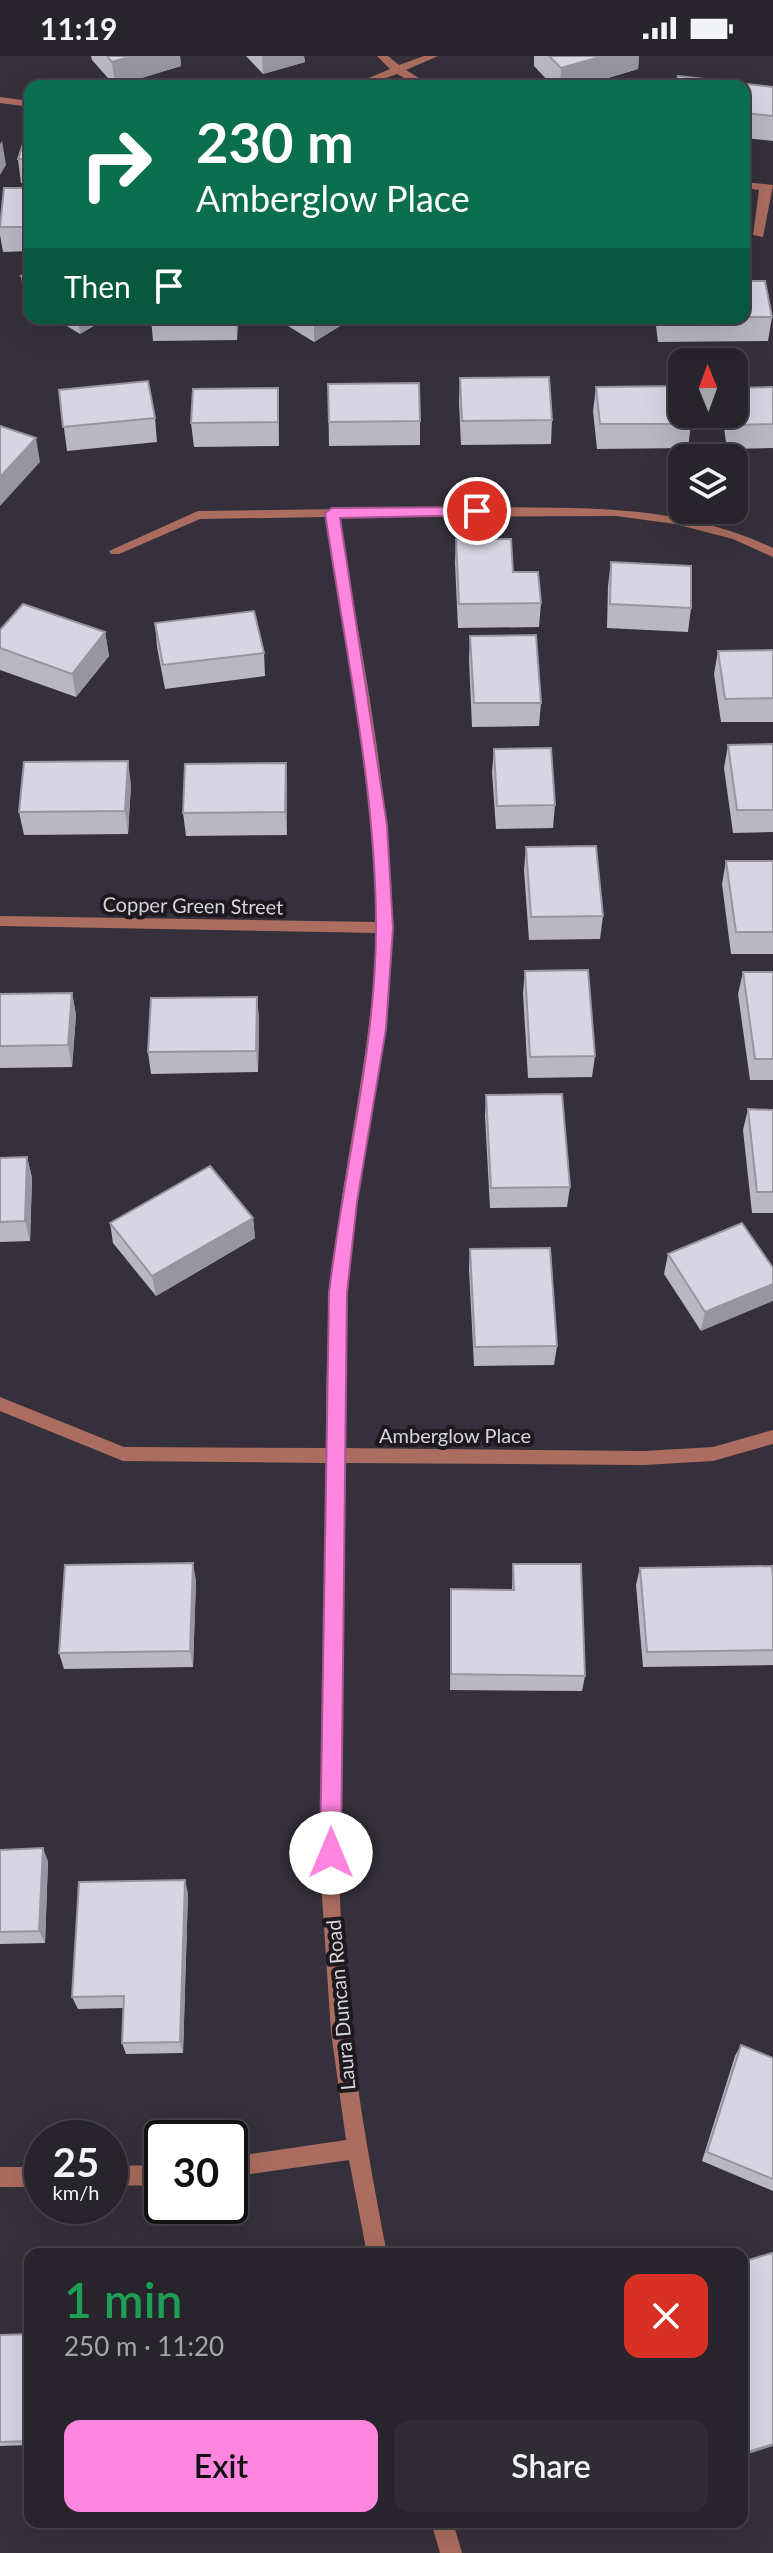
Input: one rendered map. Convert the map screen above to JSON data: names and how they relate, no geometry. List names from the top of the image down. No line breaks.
{"streets":{"street":["Copper Green Street","Amberglow Place","Laura Duncan Road"]},"crossings":[["Copper Green Street","Laura Duncan Road"],["Amberglow Place","Laura Duncan Road"]],"north":"top","page":{"status":"11:19","turn":["230 m","Amberglow Place"],"then":"Then","speed":"25 km/h","limit":"30","heading":["1 min","250 m · 11:20"],"buttons":["Exit","Share"]}}
